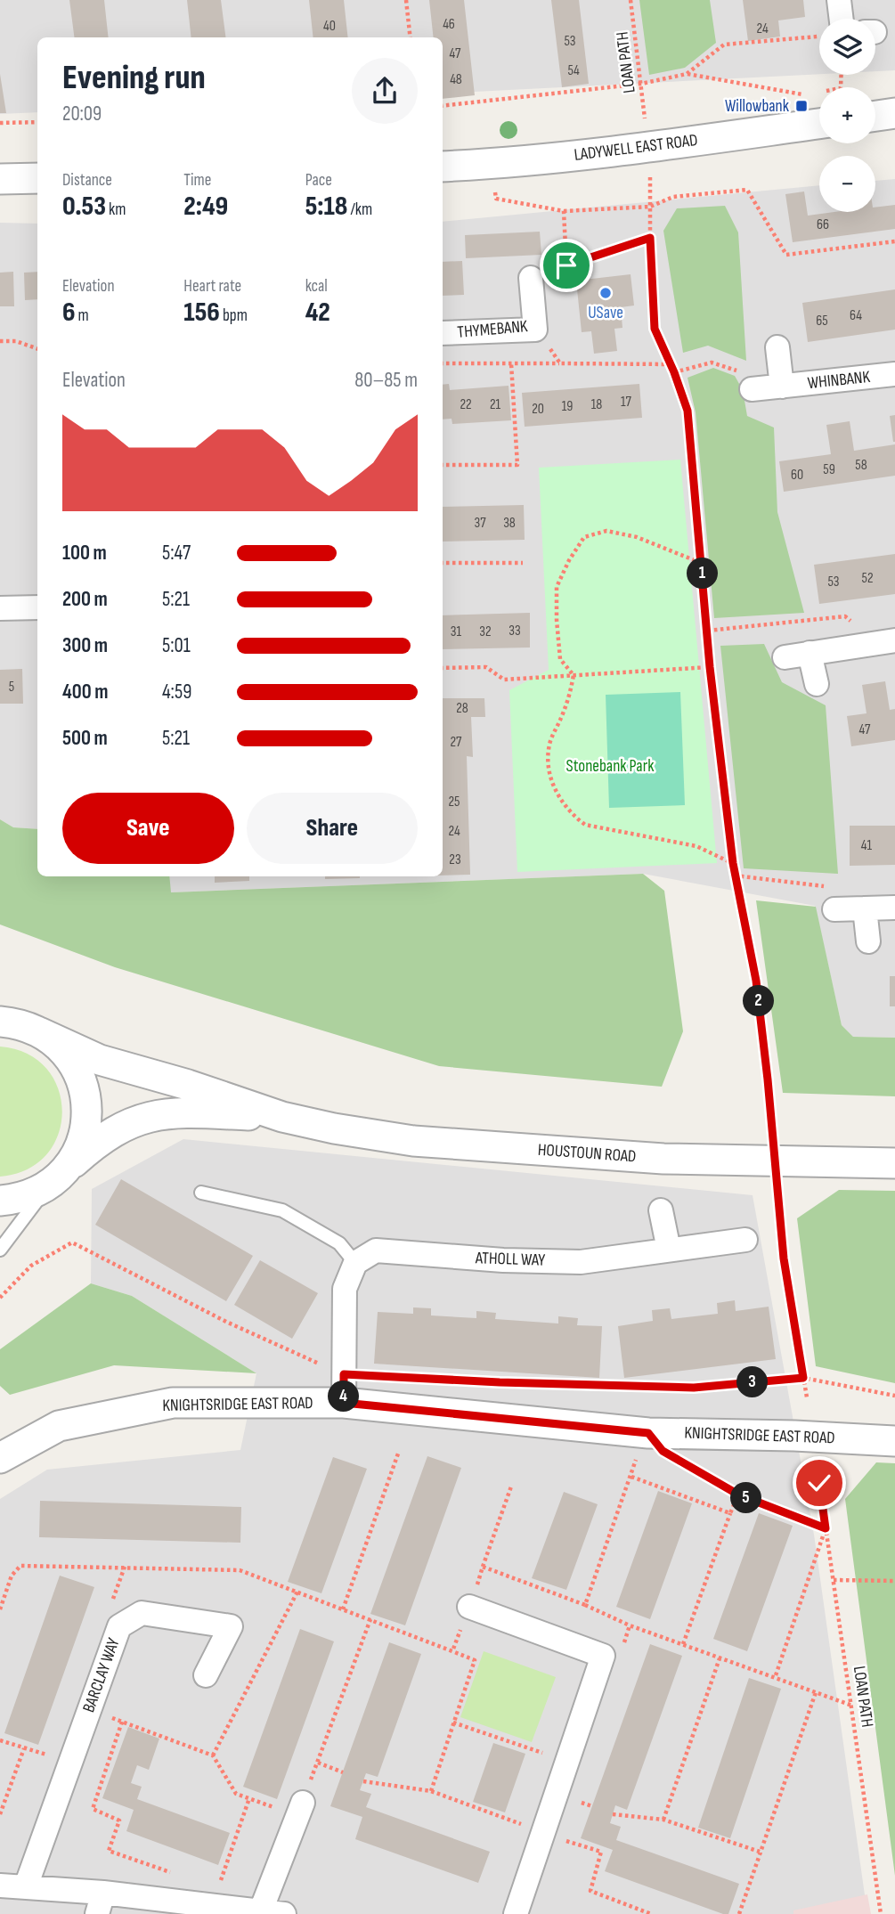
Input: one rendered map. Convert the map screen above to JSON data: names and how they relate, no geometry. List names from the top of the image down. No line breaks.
{"streets":{"street":["LADYWELL EAST ROAD","THYMEBANK","WHINBANK","HOUSTOUN ROAD","ATHOLL WAY","KNIGHTSRIDGE EAST ROAD","BARCLAY WAY"],"path":["LOAN PATH"]},"parks":["Stonebank Park"],"places":{"transit":["Willowbank"],"other":["USave"]},"house_numbers":["46","40","24","53","47","54","48","66","64","65","17","22","21","18","19","20","58","59","60","37","38","52","53","33","31","32","5","28","47","27","25","24","41","23"],"page":{"map_buttons":["+","−"],"heading":["Evening run","20:09"],"stats":[["Distance","0.53 km"],["Time","2:49"],["Pace","5:18 /km"],["Elevation","6 m"],["Heart rate","156 bpm"],["kcal","42"]],"chart":["Elevation","80–85 m"],"list":[{"name":"100 m","note":"5:47"},{"name":"200 m","note":"5:21"},{"name":"300 m","note":"5:01"},{"name":"400 m","note":"4:59"},{"name":"500 m","note":"5:21"}],"pins":["1","2","3","4","5"],"buttons":["Save","Share"]}}
